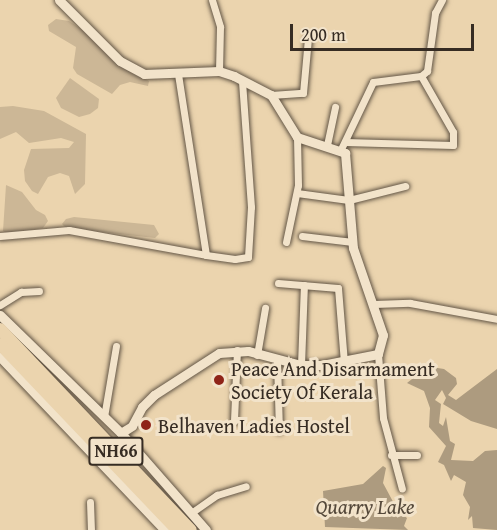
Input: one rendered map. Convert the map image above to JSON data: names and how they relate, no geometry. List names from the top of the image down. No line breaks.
{"streets":{"highway":["NH66"]},"water":["Quarry Lake"],"places":["Peace And Disarmament Society Of Kerala","Belhaven Ladies Hostel"],"scale_bar":"200 m"}
